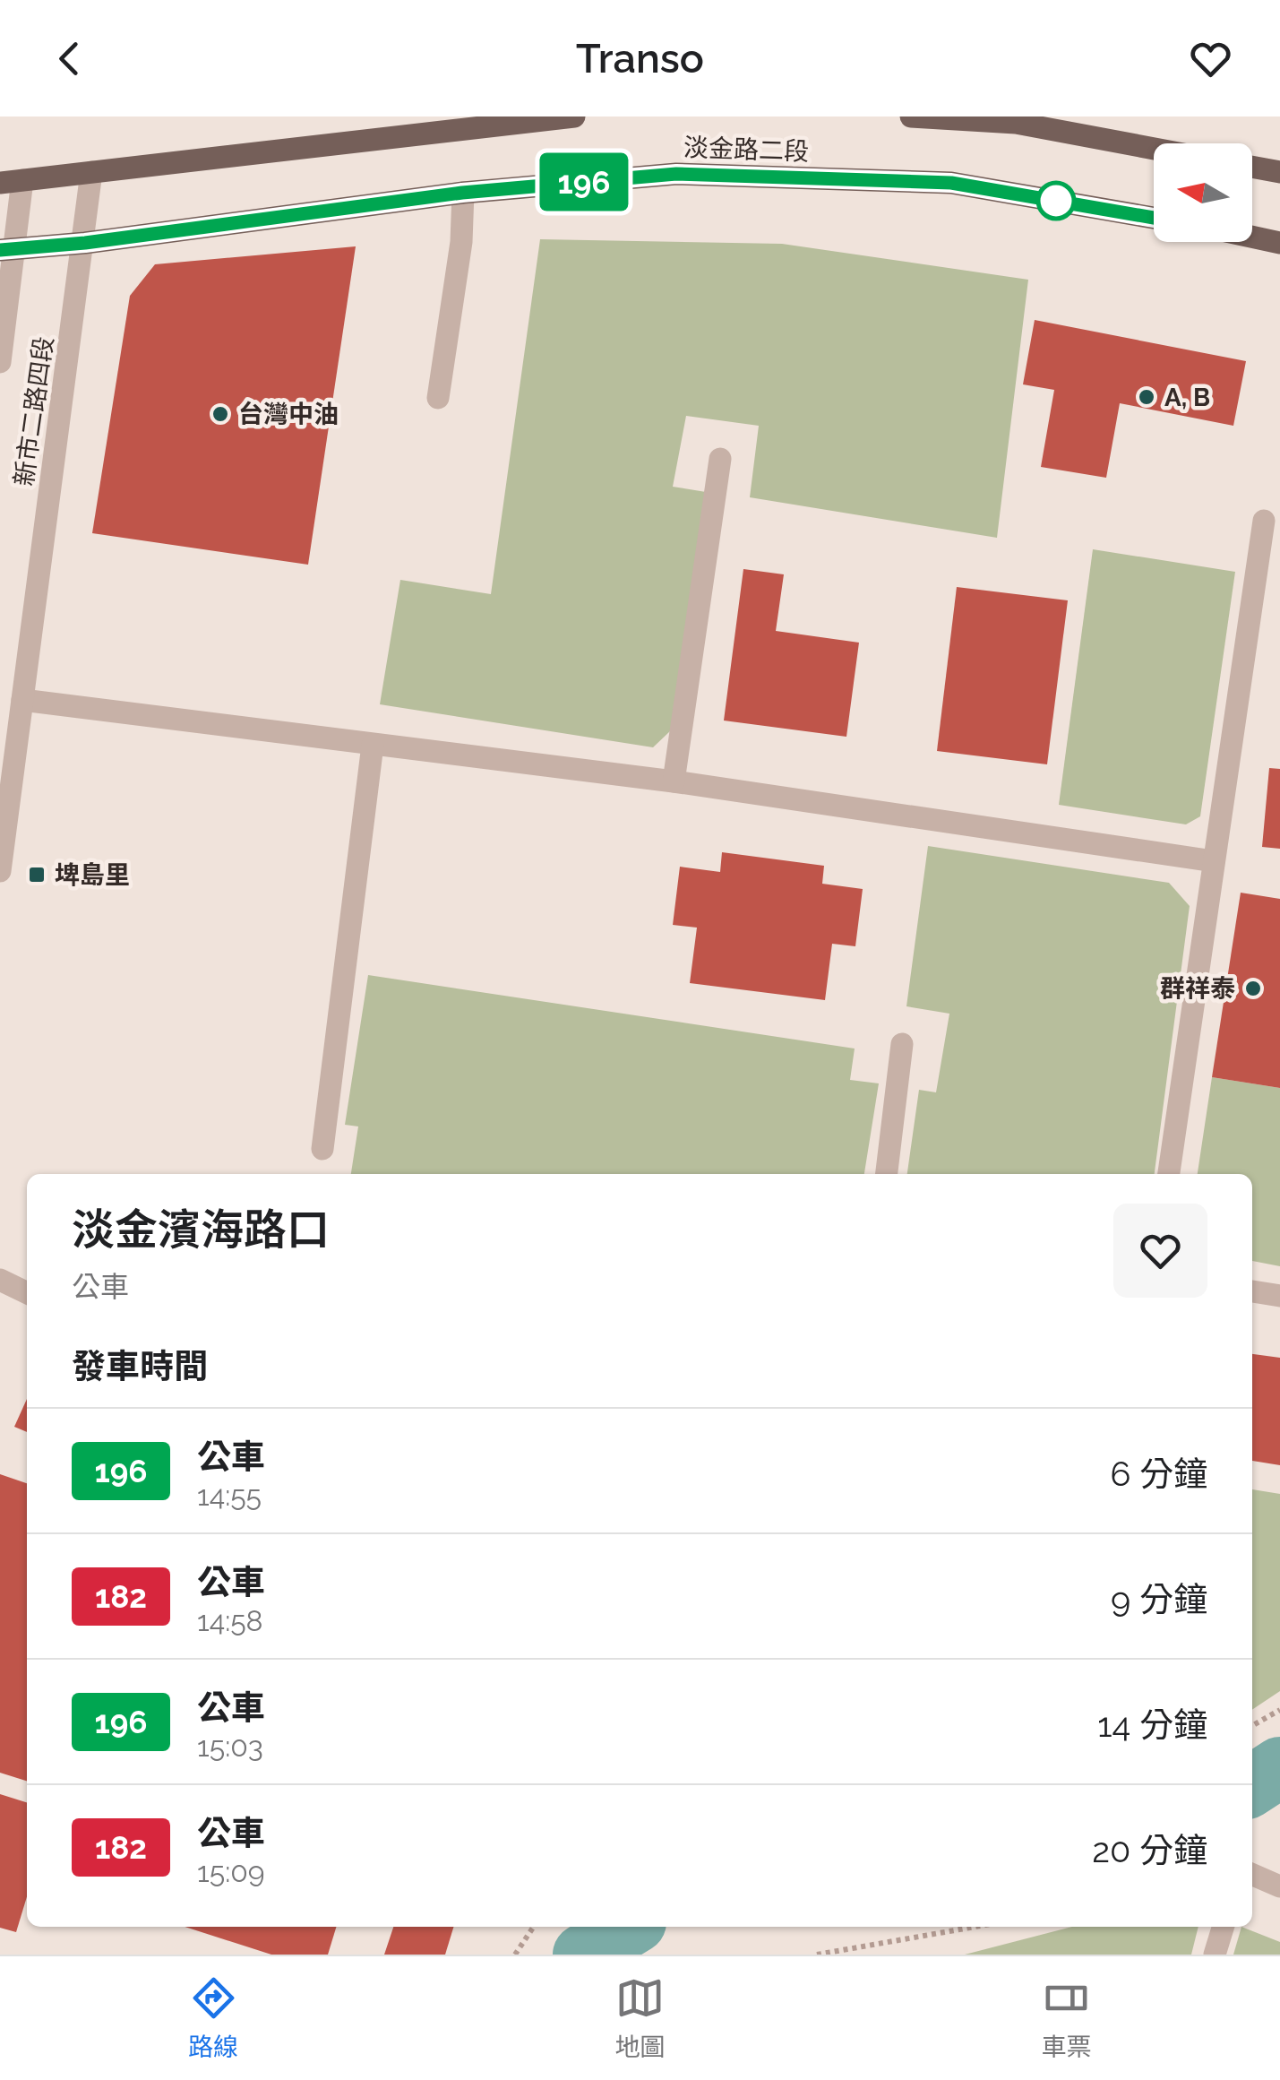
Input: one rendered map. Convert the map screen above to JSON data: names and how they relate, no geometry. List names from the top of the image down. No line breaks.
{"streets":{"main road":["淡金路二段"],"street":["新市二路四段"]},"crossings":[["淡金路二段","新市二路四段"]],"places":{"other":["A, B","台灣中油","群祥泰"],"transit":["埤島里"]},"lines":["bus line 196"],"north":"left","page":{"header":"Transo","on_map":"196","heading":[["淡金濱海路口","公車"],"發車時間"],"list":[{"mark":"196","name":"公車","note":"14:55","value":"6 分鐘"},{"mark":"182","name":"公車","note":"14:58","value":"9 分鐘"},{"mark":"196","name":"公車","note":"15:03","value":"14 分鐘"},{"mark":"182","name":"公車","note":"15:09","value":"20 分鐘"}],"tabs":["路線","地圖","車票"]}}
